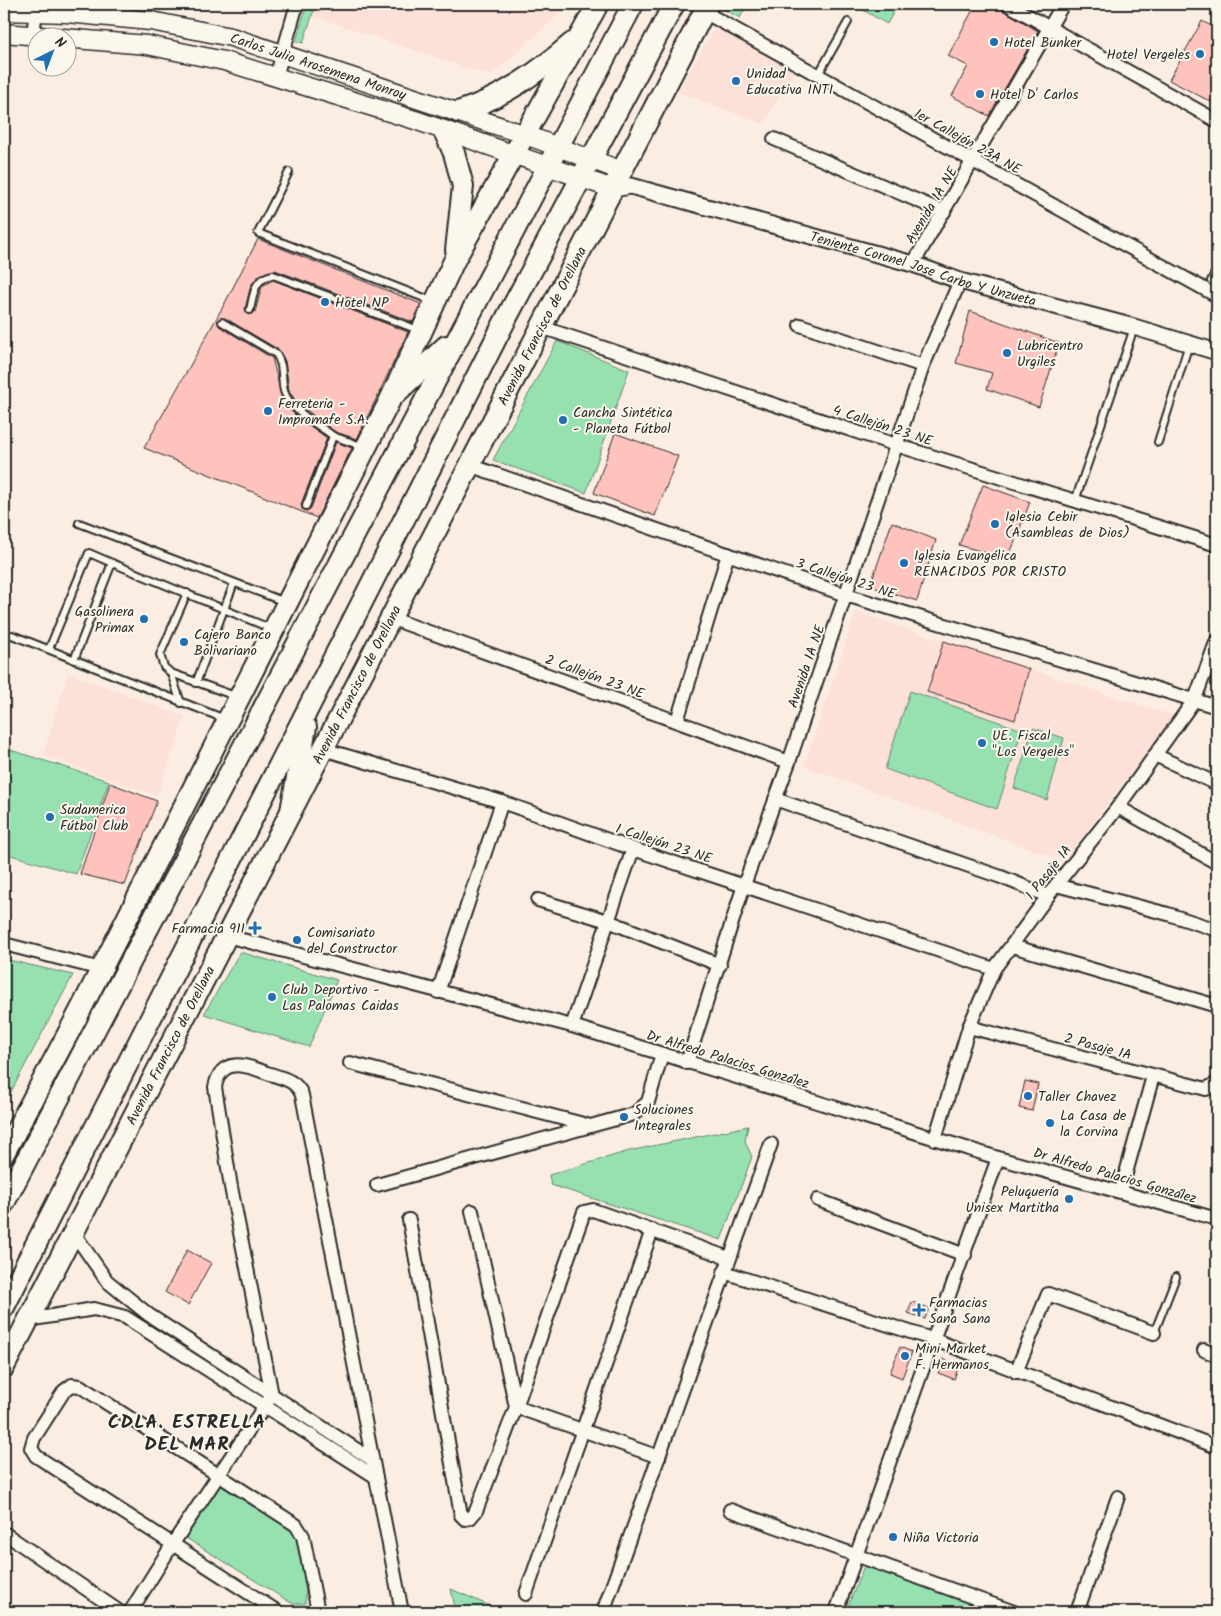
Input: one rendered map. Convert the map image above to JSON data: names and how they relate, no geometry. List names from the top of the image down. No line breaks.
{"streets":{"main road":["Carlos Julio Arosemena Monroy","Avenida Francisco de Orellana"],"street":["1er Callejón 23A NE","Avenida 1A NE","Teniente Coronel Jose Carbo Y Unzueta","4 Callejón 23 NE","3 Callejón 23 NE","2 Callejón 23 NE","1 Callejón 23 NE","1 Pasaje 1A","2 Pasaje 1A","Dr Alfredo Palacios González"]},"crossings":[["Carlos Julio Arosemena Monroy","Teniente Coronel Jose Carbo Y Unzueta"],["Carlos Julio Arosemena Monroy","Avenida Francisco de Orellana"],["1er Callejón 23A NE","Avenida 1A NE"],["1er Callejón 23A NE","Avenida Francisco de Orellana"],["Avenida 1A NE","Teniente Coronel Jose Carbo Y Unzueta"],["Avenida 1A NE","4 Callejón 23 NE"],["Avenida 1A NE","3 Callejón 23 NE"],["Avenida 1A NE","2 Callejón 23 NE"],["Avenida 1A NE","1 Callejón 23 NE"],["Avenida 1A NE","Dr Alfredo Palacios González"],["Teniente Coronel Jose Carbo Y Unzueta","Avenida Francisco de Orellana"],["Avenida Francisco de Orellana","4 Callejón 23 NE"],["Avenida Francisco de Orellana","3 Callejón 23 NE"],["Avenida Francisco de Orellana","2 Callejón 23 NE"],["Avenida Francisco de Orellana","1 Callejón 23 NE"],["Avenida Francisco de Orellana","Dr Alfredo Palacios González"],["3 Callejón 23 NE","1 Pasaje 1A"],["1 Callejón 23 NE","1 Pasaje 1A"],["1 Pasaje 1A","2 Pasaje 1A"],["1 Pasaje 1A","Dr Alfredo Palacios González"]],"districts":["CDLA. ESTRELLA DEL MAR"],"places":{"other":["Hotel Bunker","Hotel Vergeles","Unidad Educativa INTI","Hotel D' Carlos","Hotel NP","Lubricentro Urgiles","Ferreteria - Impromafe S.A.","Cancha Sintética - Planeta Fútbol","Iglesia Cebir (Asambleas de Dios)","Iglesia Evangélica RENACIDOS POR CRISTO","Gasolinera Primax","Cajero Banco Bolivariano","UE. Fiscal \"Los Vergeles\"","Sudamerica Fútbol Club","Comisariato del Constructor","Club Deportivo - Las Palomas Caidas","Taller Chavez","Soluciones Integrales","La Casa de la Corvina","Peluquería Unisex Martitha","Mini Market F. Hermanos","Niña Victoria"],"health":["Farmacia 911","Farmacias Sana Sana"]},"north":"top right"}
